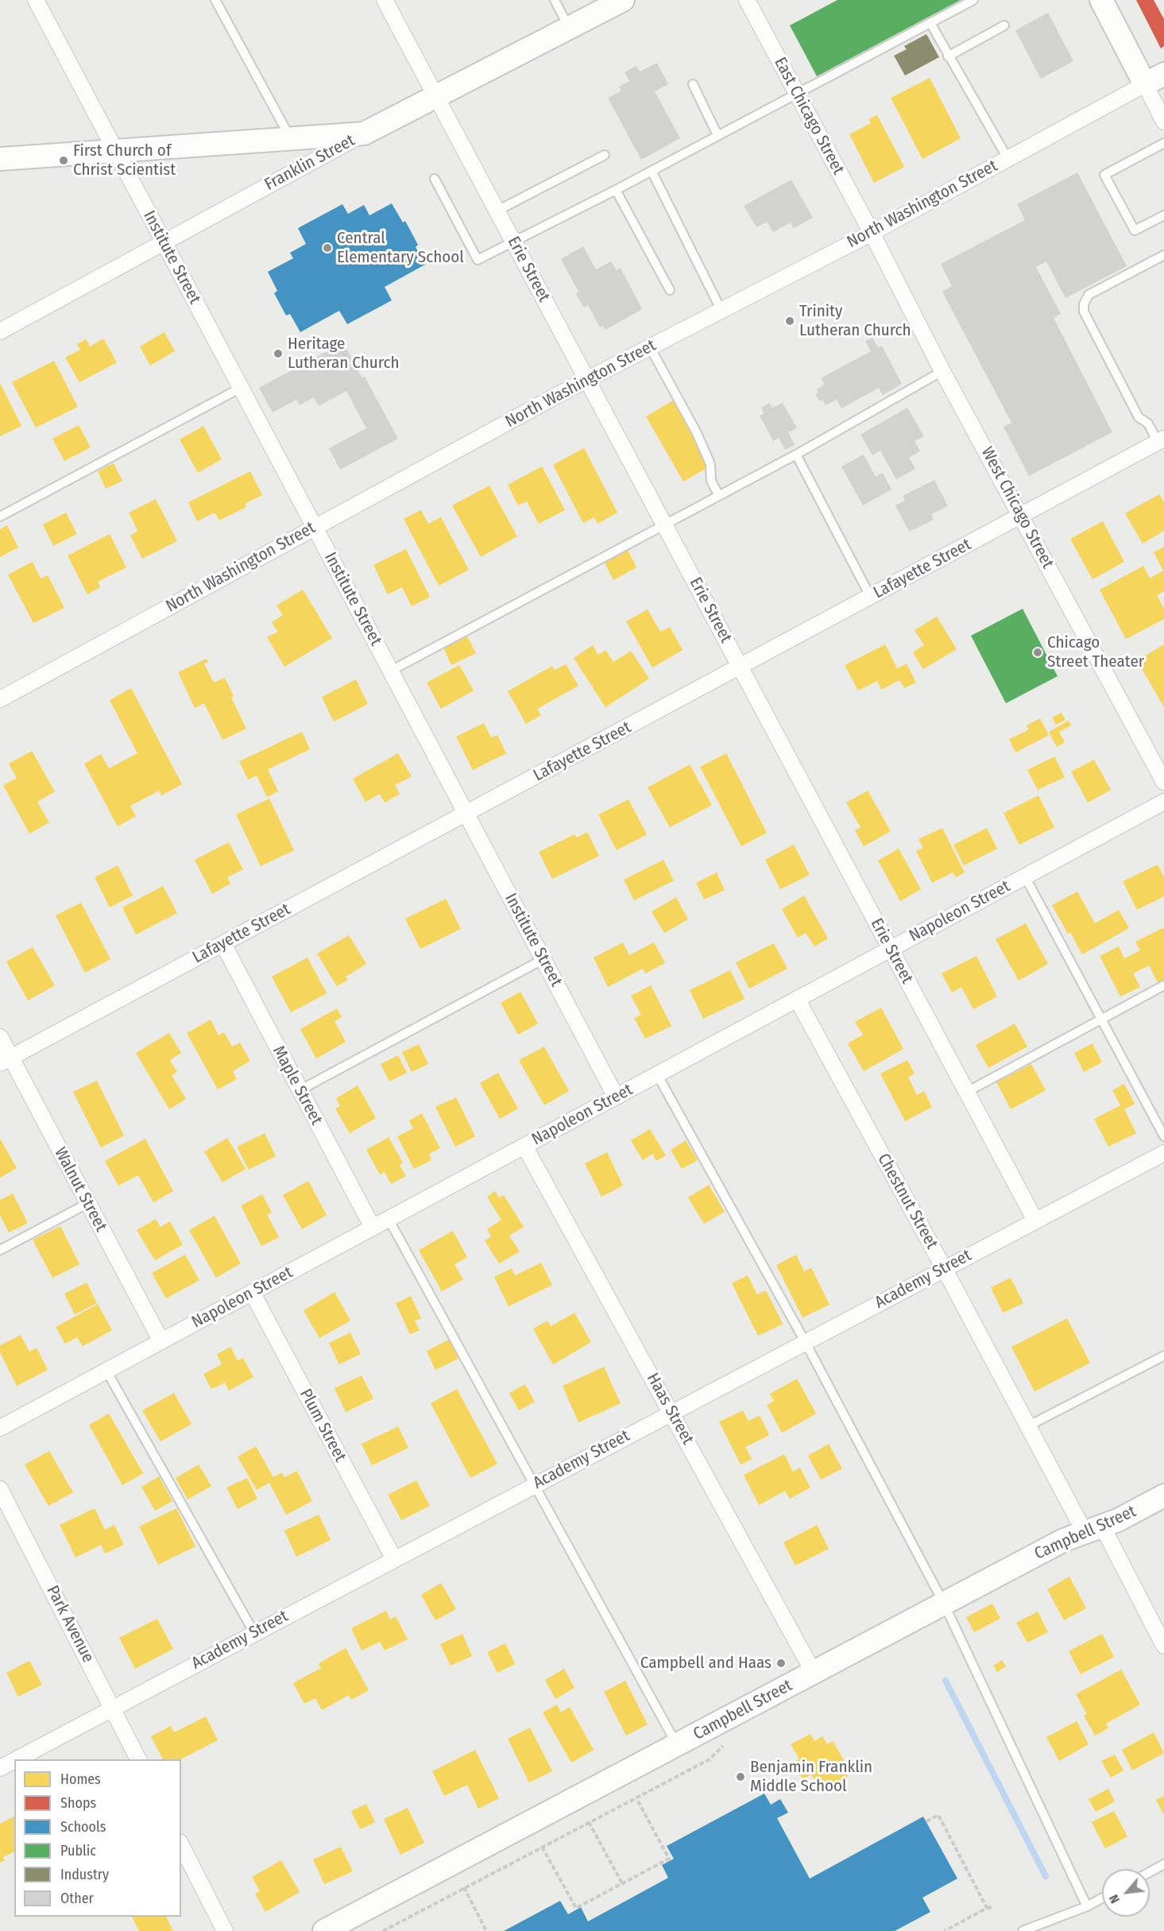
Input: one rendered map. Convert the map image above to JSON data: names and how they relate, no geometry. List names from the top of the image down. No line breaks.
{"streets":{"main road":["Franklin Street","Campbell Street"],"street":["East Chicago Street","North Washington Street","Institute Street","Erie Street","West Chicago Street","Lafayette Street","Napoleon Street","Maple Street","Walnut Street","Chestnut Street","Academy Street","Haas Street","Plum Street","Park Avenue"]},"crossings":[["East Chicago Street","North Washington Street"],["East Chicago Street","West Chicago Street"],["Franklin Street","Institute Street"],["Franklin Street","Erie Street"],["North Washington Street","Institute Street"],["North Washington Street","Erie Street"],["North Washington Street","West Chicago Street"],["Institute Street","Lafayette Street"],["Institute Street","Napoleon Street"],["Erie Street","Lafayette Street"],["Erie Street","Napoleon Street"],["Erie Street","Academy Street"],["West Chicago Street","Lafayette Street"],["Lafayette Street","Maple Street"],["Lafayette Street","Walnut Street"],["Napoleon Street","Maple Street"],["Napoleon Street","Walnut Street"],["Napoleon Street","Chestnut Street"],["Napoleon Street","Haas Street"],["Napoleon Street","Plum Street"],["Chestnut Street","Academy Street"],["Chestnut Street","Campbell Street"],["Academy Street","Haas Street"],["Academy Street","Plum Street"],["Academy Street","Park Avenue"],["Haas Street","Campbell Street"]],"places":["First Church of Christ Scientist","Central Elementary School","Trinity Lutheran Church","Heritage Lutheran Church","Chicago Street Theater","Campbell and Haas","Benjamin Franklin Middle School"],"legend":["Homes","Shops","Schools","Public","Industry","Other"],"north":"bottom left"}
